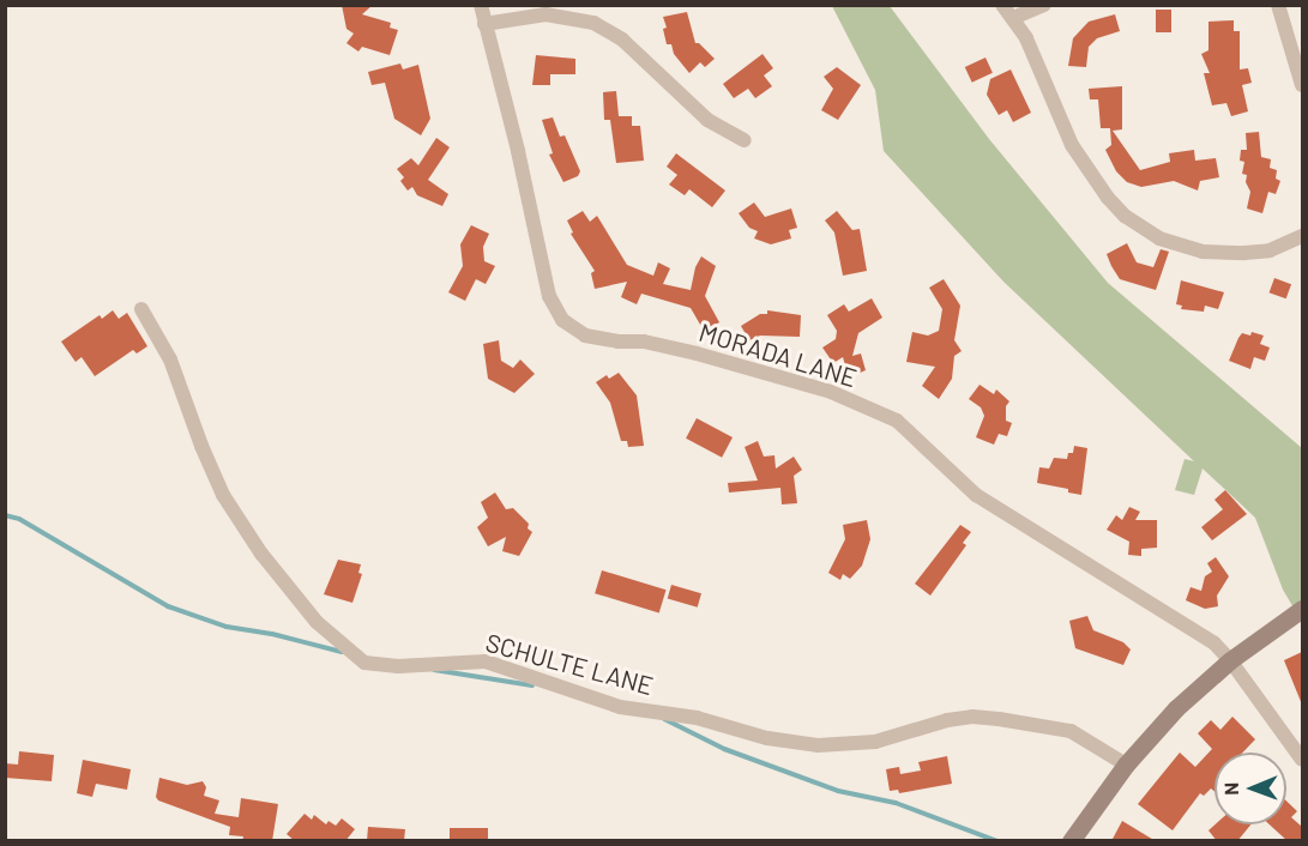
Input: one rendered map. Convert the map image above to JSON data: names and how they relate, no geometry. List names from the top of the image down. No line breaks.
{"streets":{"street":["MORADA LANE","SCHULTE LANE"]},"north":"left"}
